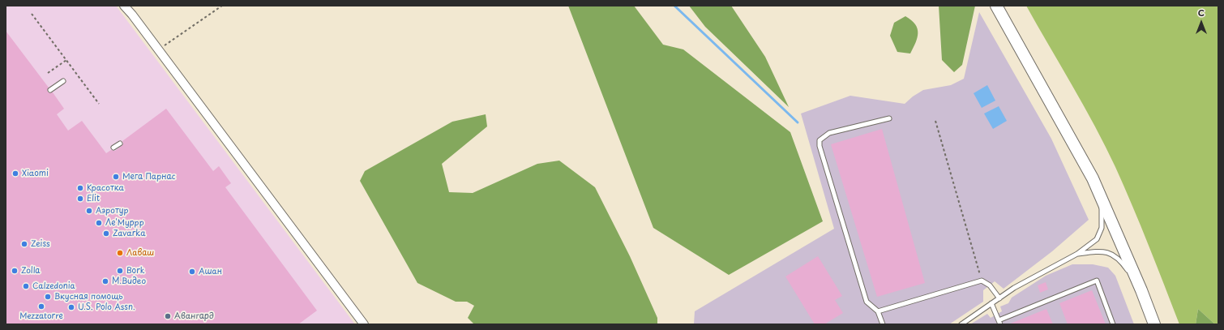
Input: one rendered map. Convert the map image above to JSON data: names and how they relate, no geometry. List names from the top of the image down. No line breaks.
{"places":["Xiaomi","Мега Парнас","Красотка","Elit","Аэротур","Ле'Муррр","Zavarka","Zeiss","Лаваш","Zolla","Bork","Ашан","М.Видео","Calzedonia","Вкусная помощь","Mezzatorre","U.S. Polo Assn.","Авангард"],"north":"top"}
